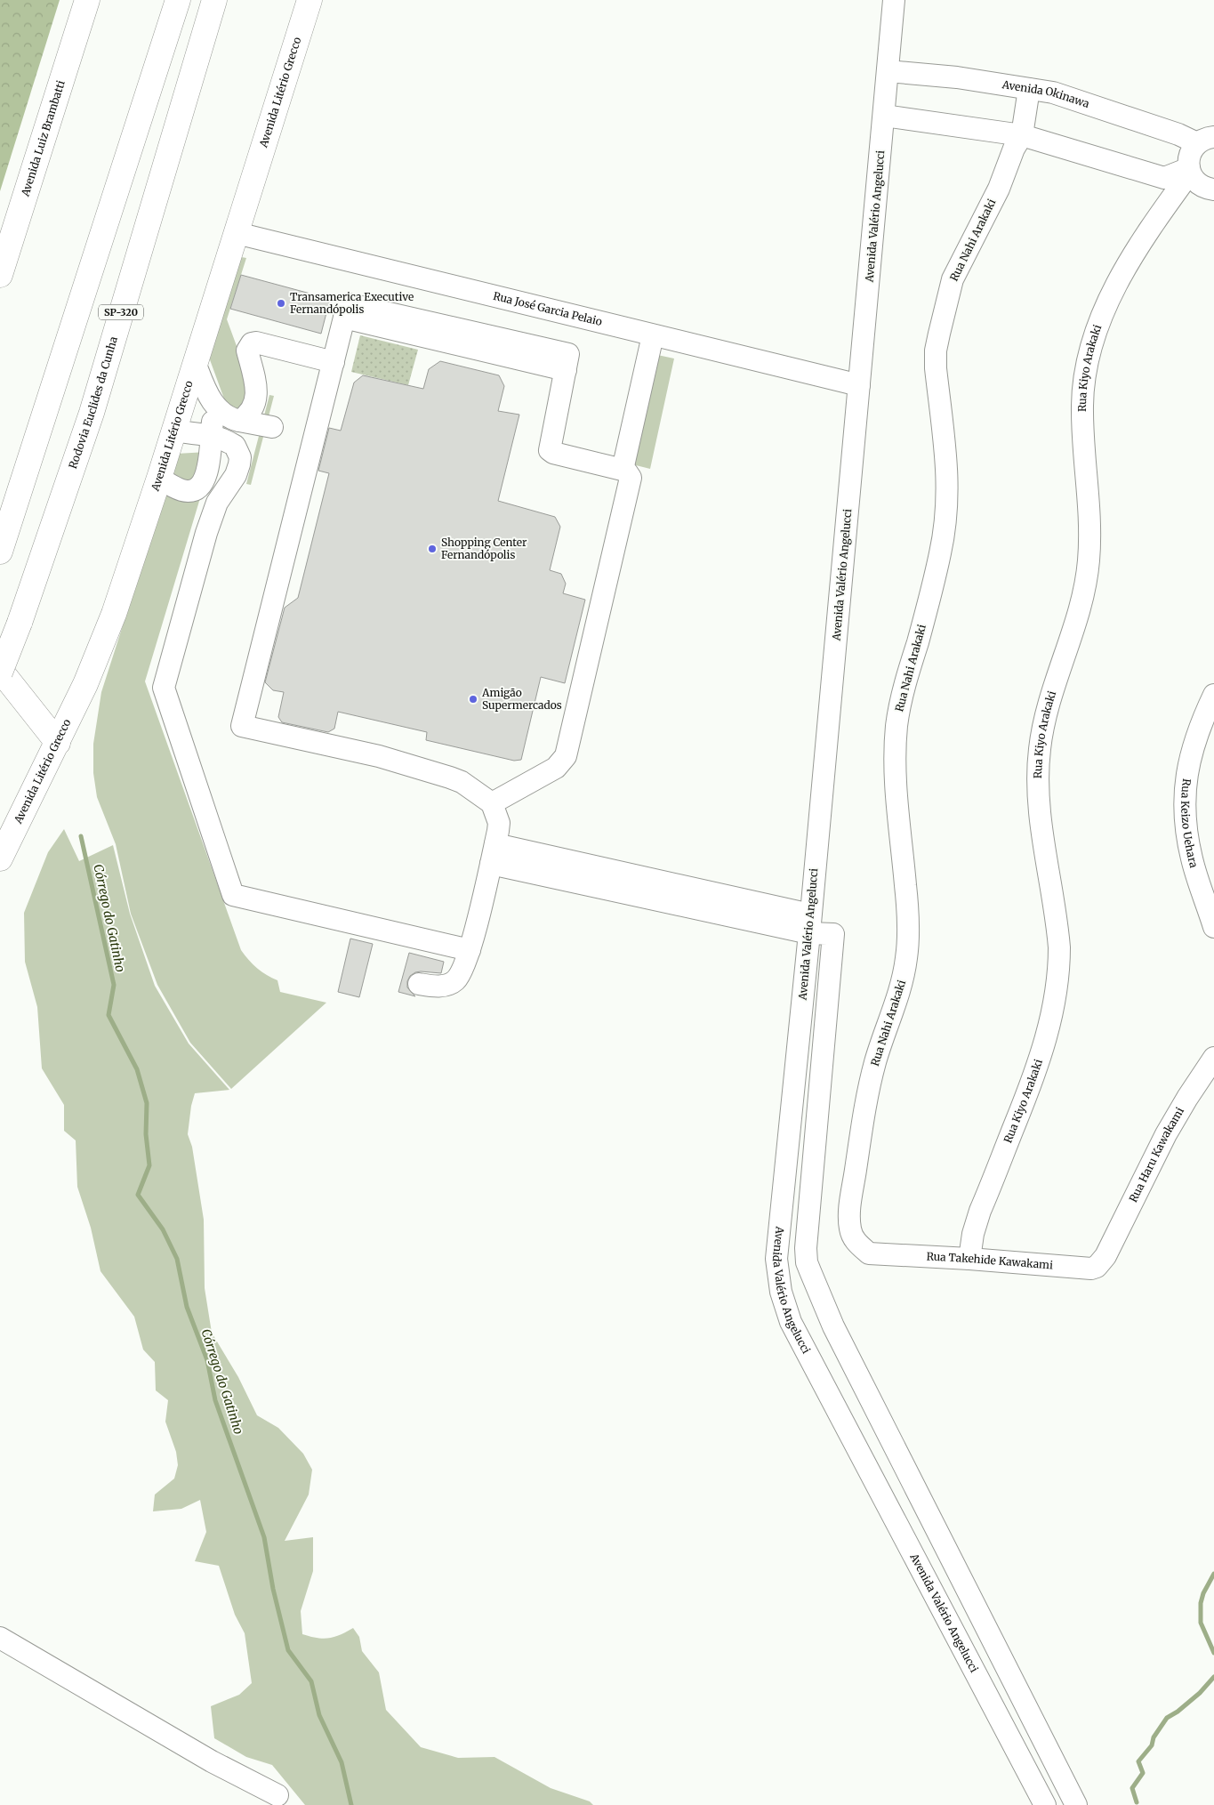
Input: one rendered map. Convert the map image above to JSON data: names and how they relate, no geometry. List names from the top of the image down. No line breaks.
{"streets":{"main road":["Avenida Litério Grecco","Avenida Luiz Brambatti","SP-320","Rodovia Euclides da Cunha"],"street":["Avenida Okinawa","Avenida Valério Angelucci","Rua Nahi Arakaki","Rua José Garcia Pelaio","Rua Kiyo Arakaki","Rua Keizo Uehara","Rua Haru Kawakami","Rua Takehide Kawakami"]},"crossings":[["Avenida Litério Grecco","Rua José Garcia Pelaio"],["Avenida Okinawa","Avenida Valério Angelucci"],["Avenida Okinawa","Rua Nahi Arakaki"],["Avenida Valério Angelucci","Rua José Garcia Pelaio"],["Rua Nahi Arakaki","Rua Takehide Kawakami"],["Rua Kiyo Arakaki","Rua Takehide Kawakami"],["Rua Haru Kawakami","Rua Takehide Kawakami"]],"water":["Córrego do Gatinho"],"places":["Transamerica Executive Fernandópolis","Shopping Center Fernandópolis","Amigão Supermercados"]}
